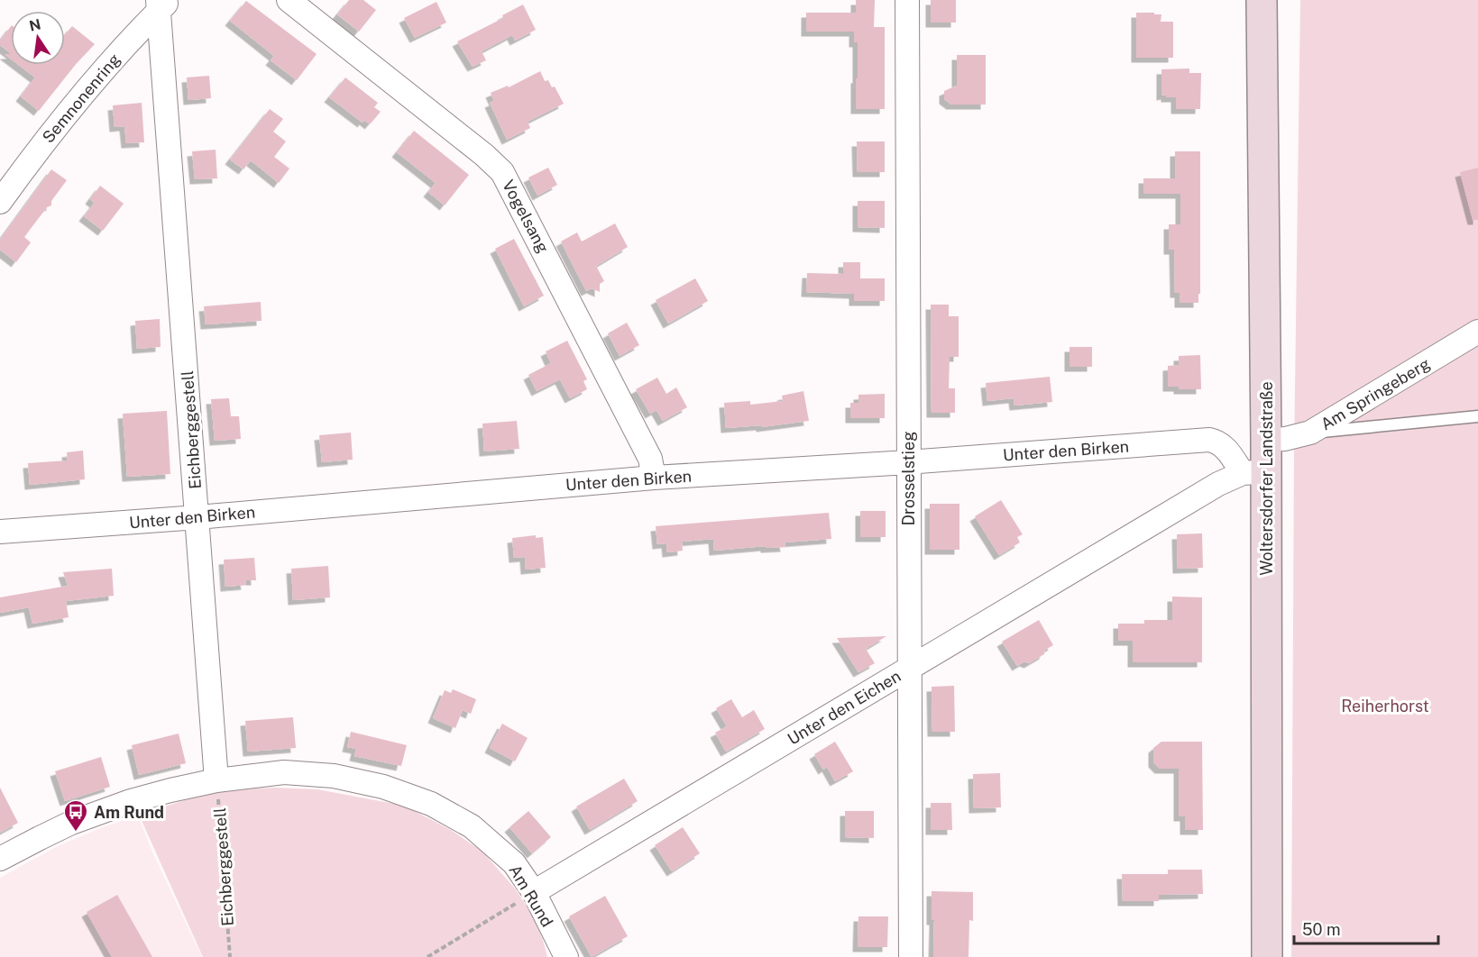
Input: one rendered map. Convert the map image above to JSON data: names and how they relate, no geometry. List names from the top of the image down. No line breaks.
{"streets":{"main road":["Woltersdorfer Landstraße"],"street":["Semnonenring","Vogelsang","Am Springeberg","Eichberggestell","Unter den Birken","Drosselstieg","Unter den Eichen","Am Rund"]},"crossings":[["Semnonenring","Eichberggestell"],["Vogelsang","Unter den Birken"],["Am Springeberg","Woltersdorfer Landstraße"],["Eichberggestell","Unter den Birken"],["Eichberggestell","Am Rund"],["Unter den Birken","Drosselstieg"],["Unter den Birken","Woltersdorfer Landstraße"],["Unter den Birken","Unter den Eichen"],["Drosselstieg","Unter den Eichen"],["Woltersdorfer Landstraße","Unter den Eichen"],["Unter den Eichen","Am Rund"]],"parks":["Reiherhorst"],"places":{"bus stop":["Am Rund"]},"scale_bar":"50 m","north":"top"}
